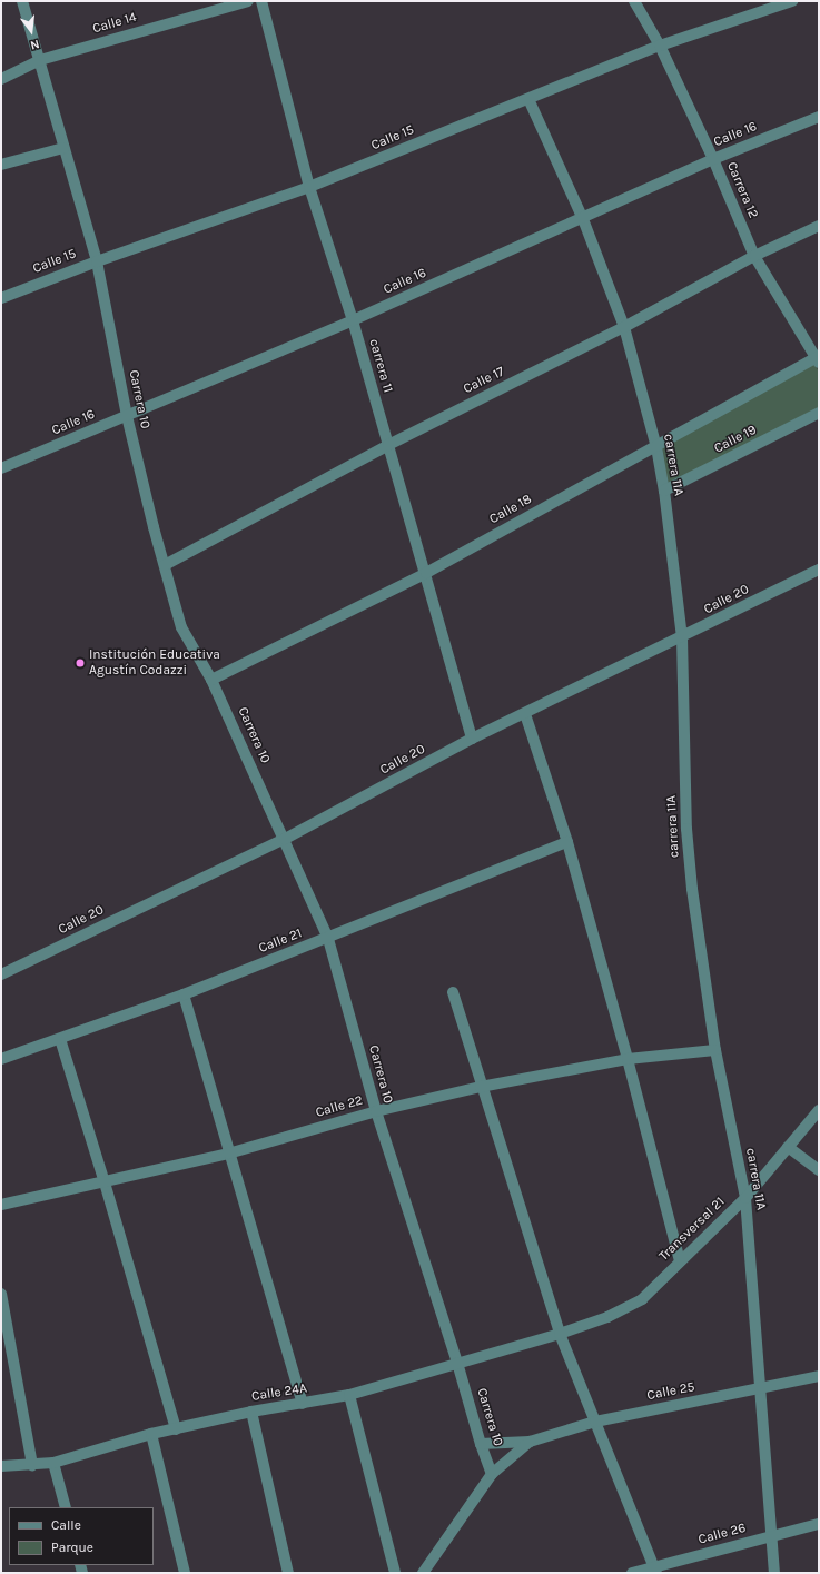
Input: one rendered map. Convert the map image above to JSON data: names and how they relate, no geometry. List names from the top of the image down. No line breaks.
{"streets":{"street":["Calle 14","Calle 16","Calle 15","Carrera 12","carrera 11","Calle 17","Carrera 10","Calle 19","carrera 11A","Calle 18","Calle 20","Calle 21","Calle 22","Transversal 21","Calle 25","Calle 24A","Calle 26"]},"crossings":[["Calle 14","Carrera 10"],["Calle 16","Carrera 12"],["Calle 16","carrera 11"],["Calle 16","Carrera 10"],["Calle 16","carrera 11A"],["Calle 15","Carrera 12"],["Calle 15","carrera 11"],["Calle 15","Carrera 10"],["Calle 15","carrera 11A"],["Carrera 12","Calle 17"],["Carrera 12","Calle 18"],["carrera 11","Calle 17"],["carrera 11","Calle 18"],["carrera 11","Calle 20"],["Calle 17","Carrera 10"],["Calle 17","carrera 11A"],["Carrera 10","Calle 18"],["Carrera 10","Calle 20"],["Carrera 10","Calle 21"],["Carrera 10","Calle 22"],["Carrera 10","Calle 25"],["Carrera 10","Calle 24A"],["Calle 19","carrera 11A"],["carrera 11A","Calle 18"],["carrera 11A","Calle 20"],["carrera 11A","Calle 22"],["carrera 11A","Transversal 21"],["carrera 11A","Calle 25"],["carrera 11A","Calle 26"],["Transversal 21","Calle 24A"]],"places":["Institución Educativa Agustín Codazzi"],"legend":["Calle","Parque"],"north":"bottom"}
